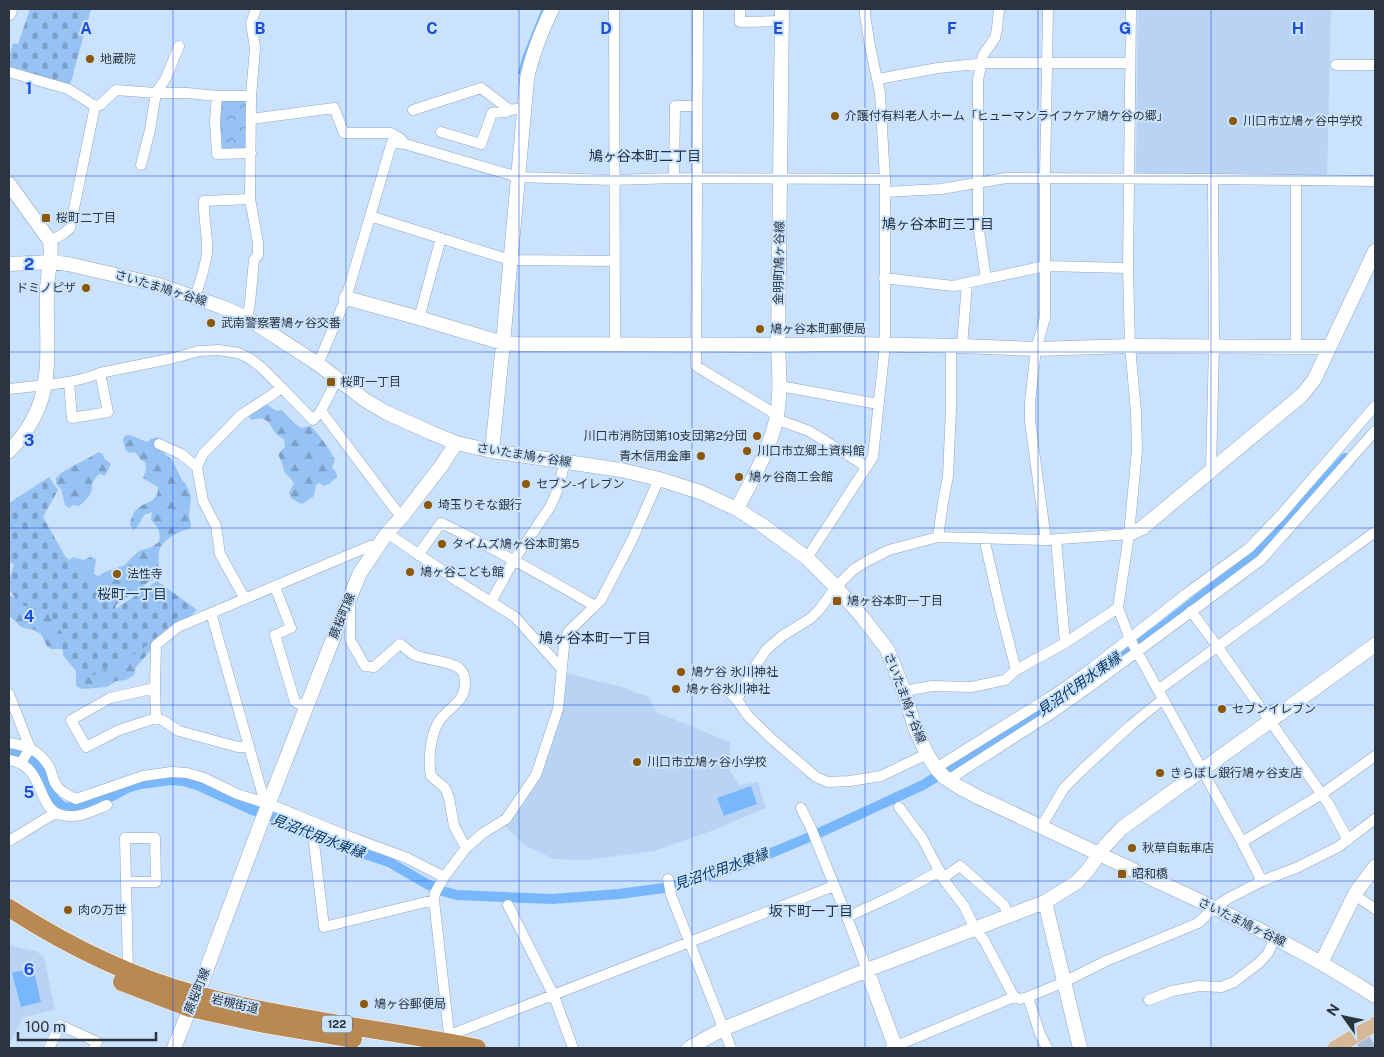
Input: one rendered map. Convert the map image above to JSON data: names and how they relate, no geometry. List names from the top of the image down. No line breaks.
{"streets":{"highway":["岩槻街道","122"],"street":["金明町鳩ヶ谷線","さいたま鳩ヶ谷線","蕨桜町線"]},"crossings":[["金明町鳩ヶ谷線","さいたま鳩ヶ谷線"],["さいたま鳩ヶ谷線","蕨桜町線"],["蕨桜町線","岩槻街道"]],"districts":["鳩ヶ谷本町二丁目","鳩ヶ谷本町三丁目","桜町一丁目","鳩ヶ谷本町一丁目","坂下町一丁目"],"water":["見沼代用水東縁"],"places":{"other":["地蔵院","介護付有料老人ホーム「ヒューマンライフケア鳩ケ谷の郷」","川口市立鳩ヶ谷中学校","ドミノピザ","武南警察署鳩ヶ谷交番","鳩ヶ谷本町郵便局","川口市消防団第10支団第2分団","川口市立郷土資料館","青木信用金庫","鳩ヶ谷商工会館","セブン-イレブン","埼玉りそな銀行","タイムズ鳩ヶ谷本町第5","鳩ヶ谷こども館","法性寺","鳩ケ谷 氷川神社","鳩ヶ谷氷川神社","セブンイレブン","川口市立鳩ヶ谷小学校","きらぼし銀行鳩ヶ谷支店","秋草自転車店","肉の万世","鳩ヶ谷郵便局"],"transit":["桜町二丁目","桜町一丁目","鳩ヶ谷本町一丁目","昭和橋"]},"scale_bar":"100 m","north":"top left","grid":{"columns":["A","B","C","D","E","F","G","H"],"rows":["1","2","3","4","5","6"]}}
